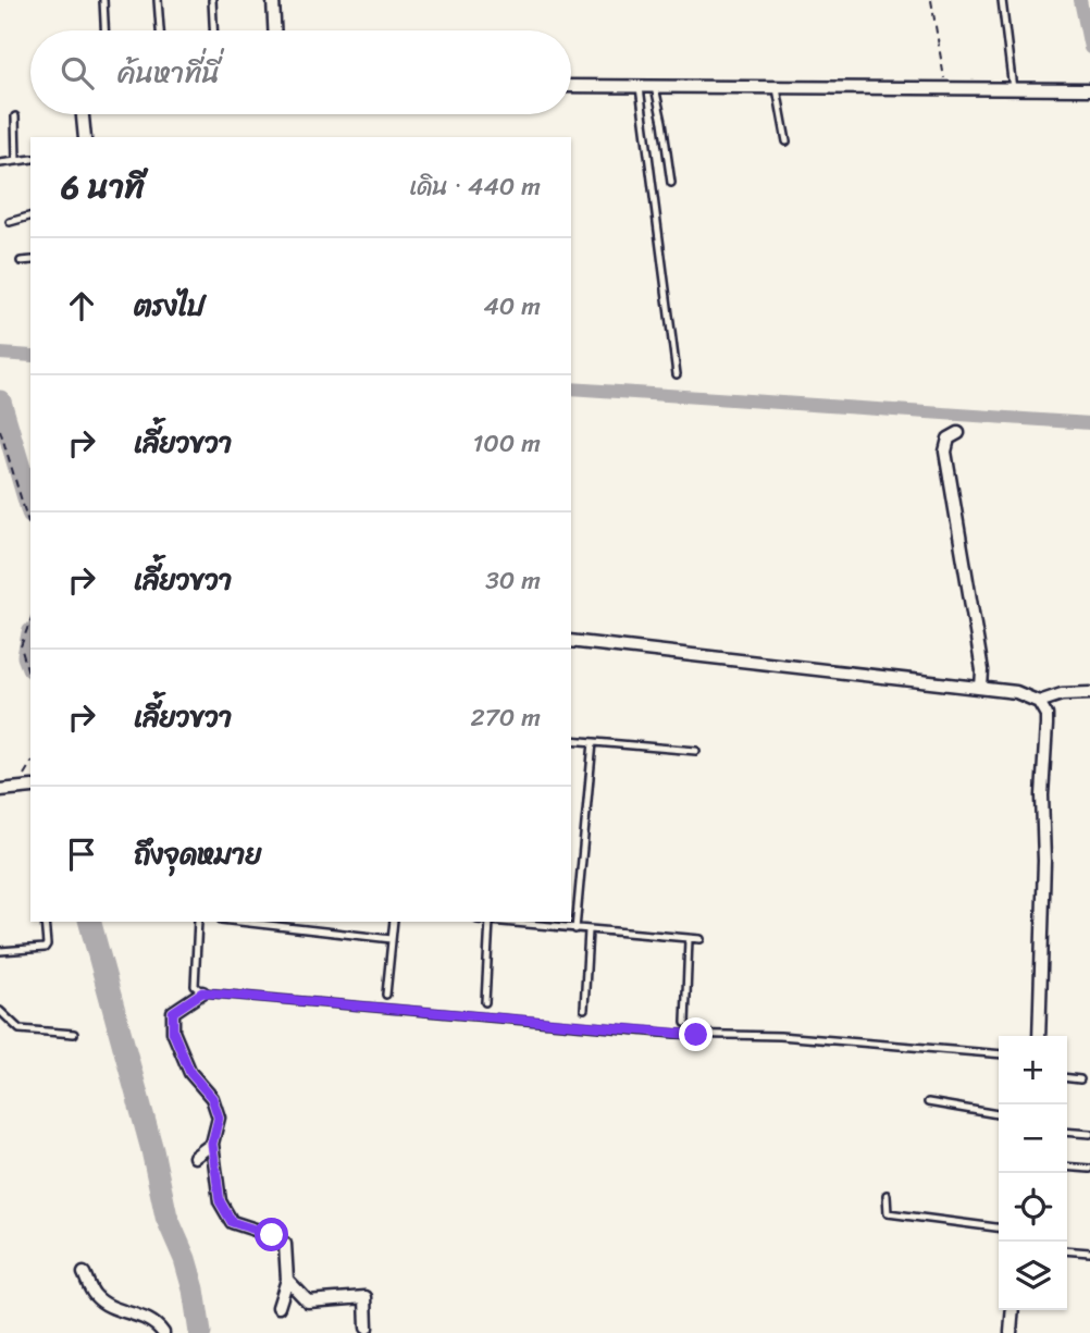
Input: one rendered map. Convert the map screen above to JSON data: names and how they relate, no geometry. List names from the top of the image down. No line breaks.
{"page":{"search":"ค้นหาที่นี่","heading":["6 นาที","เดิน · 440 m"],"list":[["ตรงไป","40 m"],["เลี้ยวขวา","100 m"],["เลี้ยวขวา","30 m"],["เลี้ยวขวา","270 m"],"ถึงจุดหมาย"],"map_buttons":["+","−"]}}
